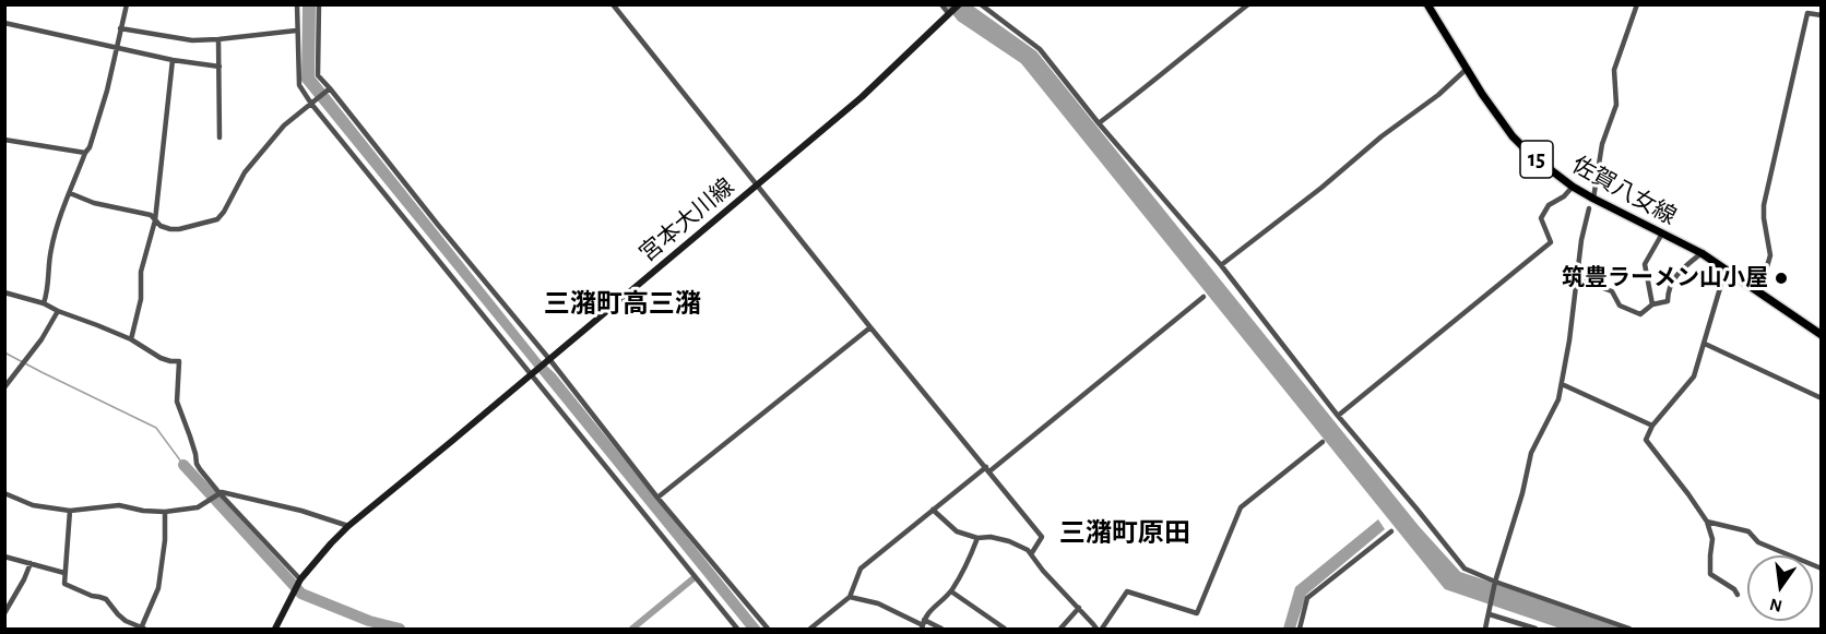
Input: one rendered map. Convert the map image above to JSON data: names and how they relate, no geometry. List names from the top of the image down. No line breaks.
{"streets":{"main road":["15","佐賀八女線","宮本大川線"]},"districts":["三潴町高三潴","三潴町原田"],"places":["筑豊ラーメン山小屋"],"north":"bottom"}
